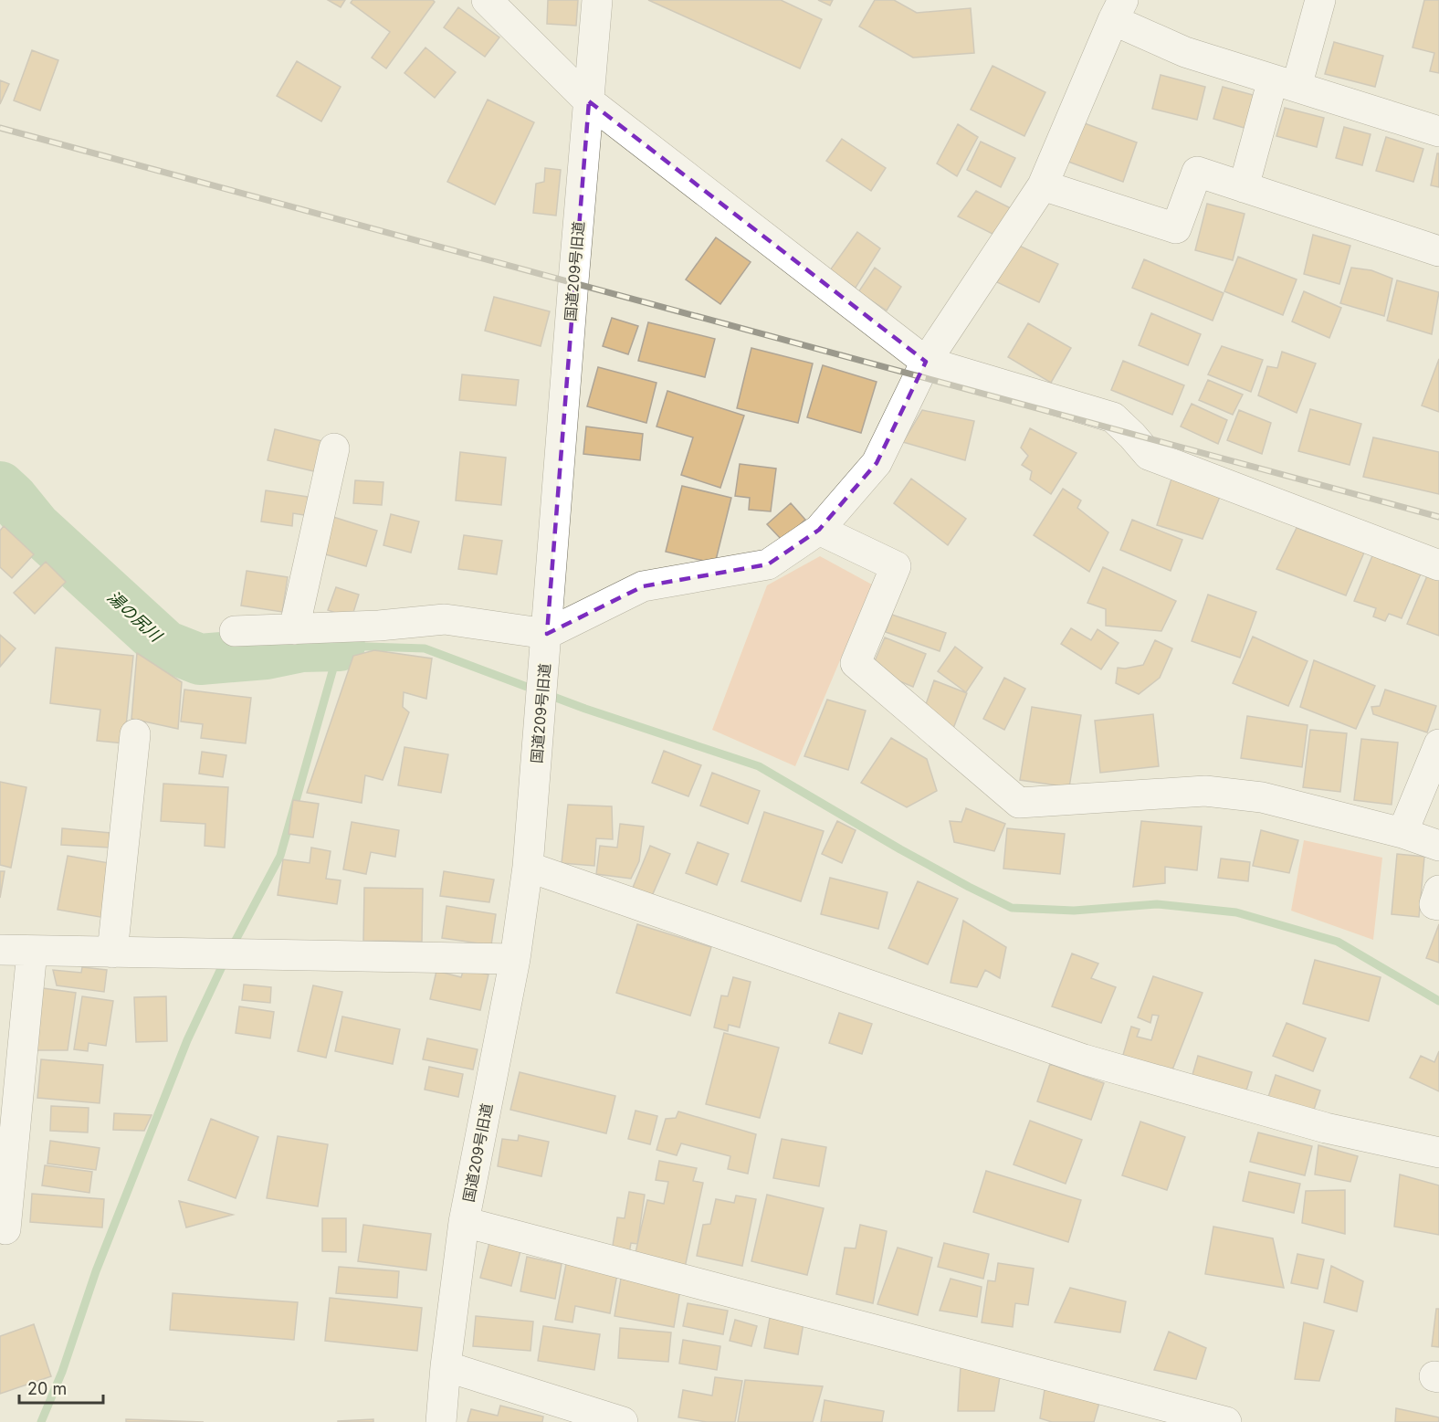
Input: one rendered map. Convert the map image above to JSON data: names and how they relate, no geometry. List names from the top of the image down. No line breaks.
{"streets":{"street":["国道209号旧道"]},"water":["湯の尻川"],"scale_bar":"20 m"}
